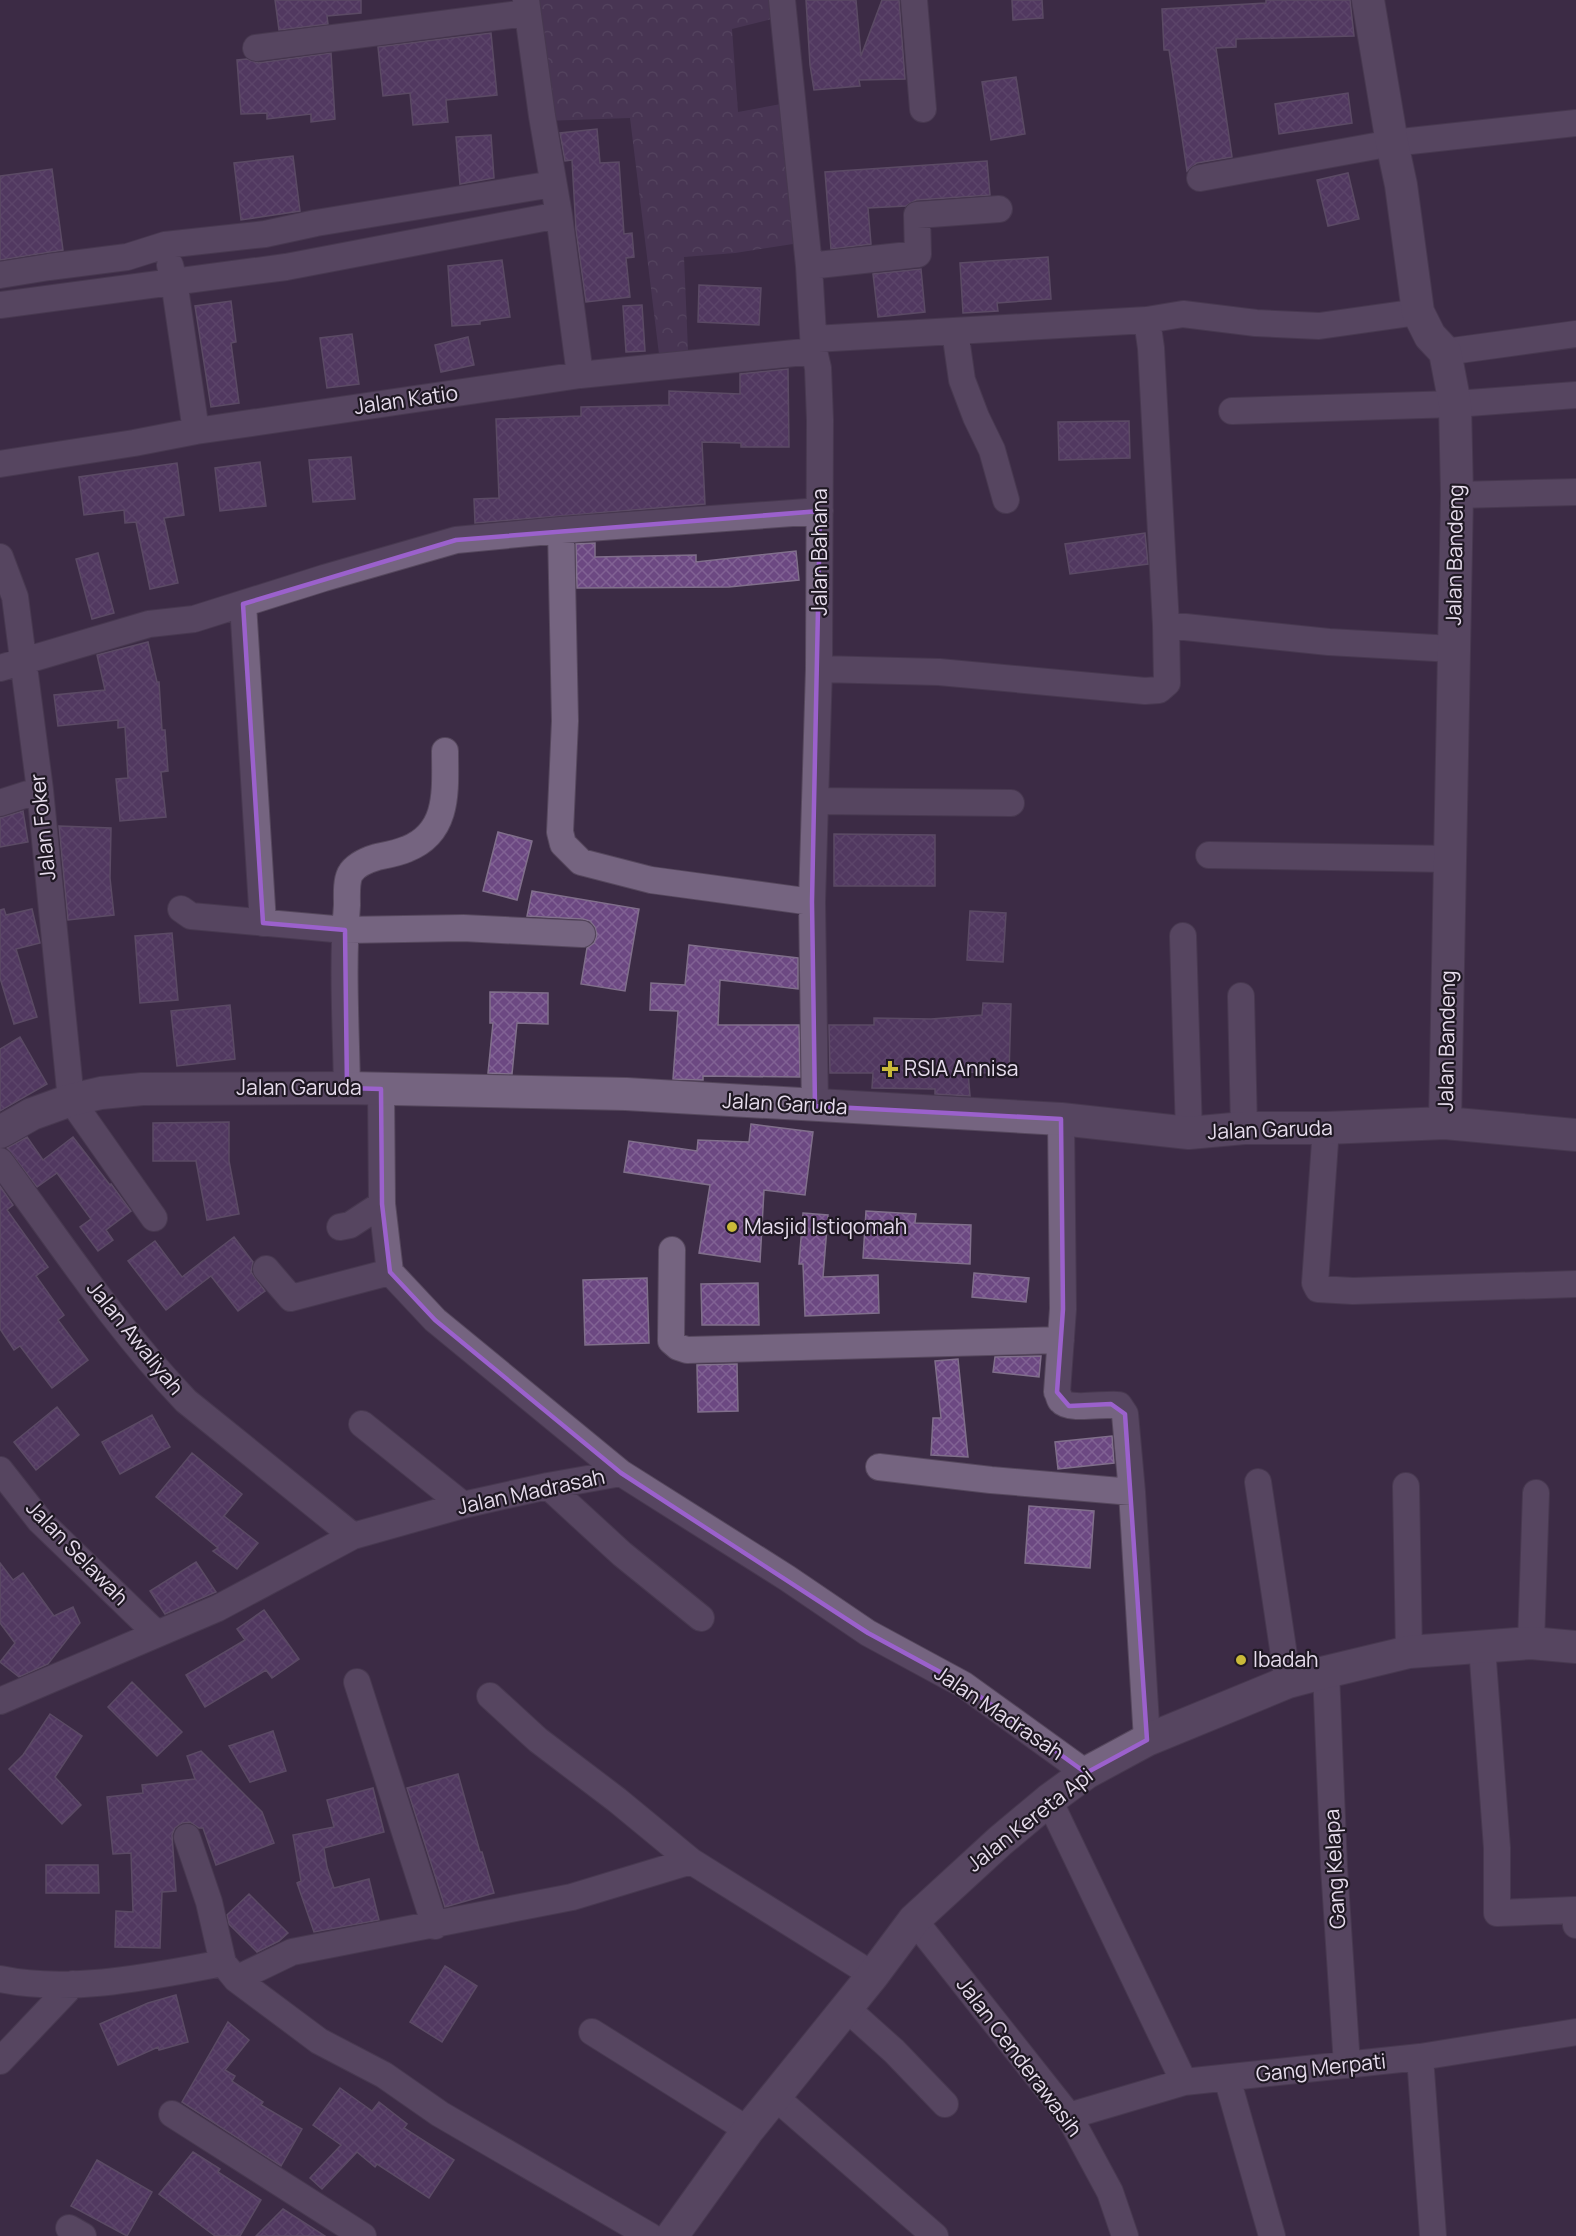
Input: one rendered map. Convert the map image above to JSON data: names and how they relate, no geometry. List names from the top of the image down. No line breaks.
{"streets":{"street":["Jalan Katio","Jalan Bahana","Jalan Bandeng","Jalan Foker","Jalan Garuda","Jalan Awaliyah","Jalan Madrasah","Jalan Selawah","Jalan Kereta Api","Gang Kelapa","Jalan Cenderawasih","Gang Merpati"]},"crossings":[["Jalan Katio","Jalan Bahana"],["Jalan Katio","Jalan Bandeng"],["Jalan Bahana","Jalan Garuda"],["Jalan Bandeng","Jalan Garuda"],["Jalan Foker","Jalan Garuda"],["Jalan Awaliyah","Jalan Madrasah"],["Jalan Madrasah","Jalan Selawah"],["Jalan Madrasah","Jalan Kereta Api"],["Jalan Kereta Api","Gang Kelapa"],["Jalan Kereta Api","Jalan Cenderawasih"],["Gang Kelapa","Gang Merpati"],["Jalan Cenderawasih","Gang Merpati"]],"places":{"health":["RSIA Annisa"],"other":["Masjid Istiqomah","Ibadah"]}}
